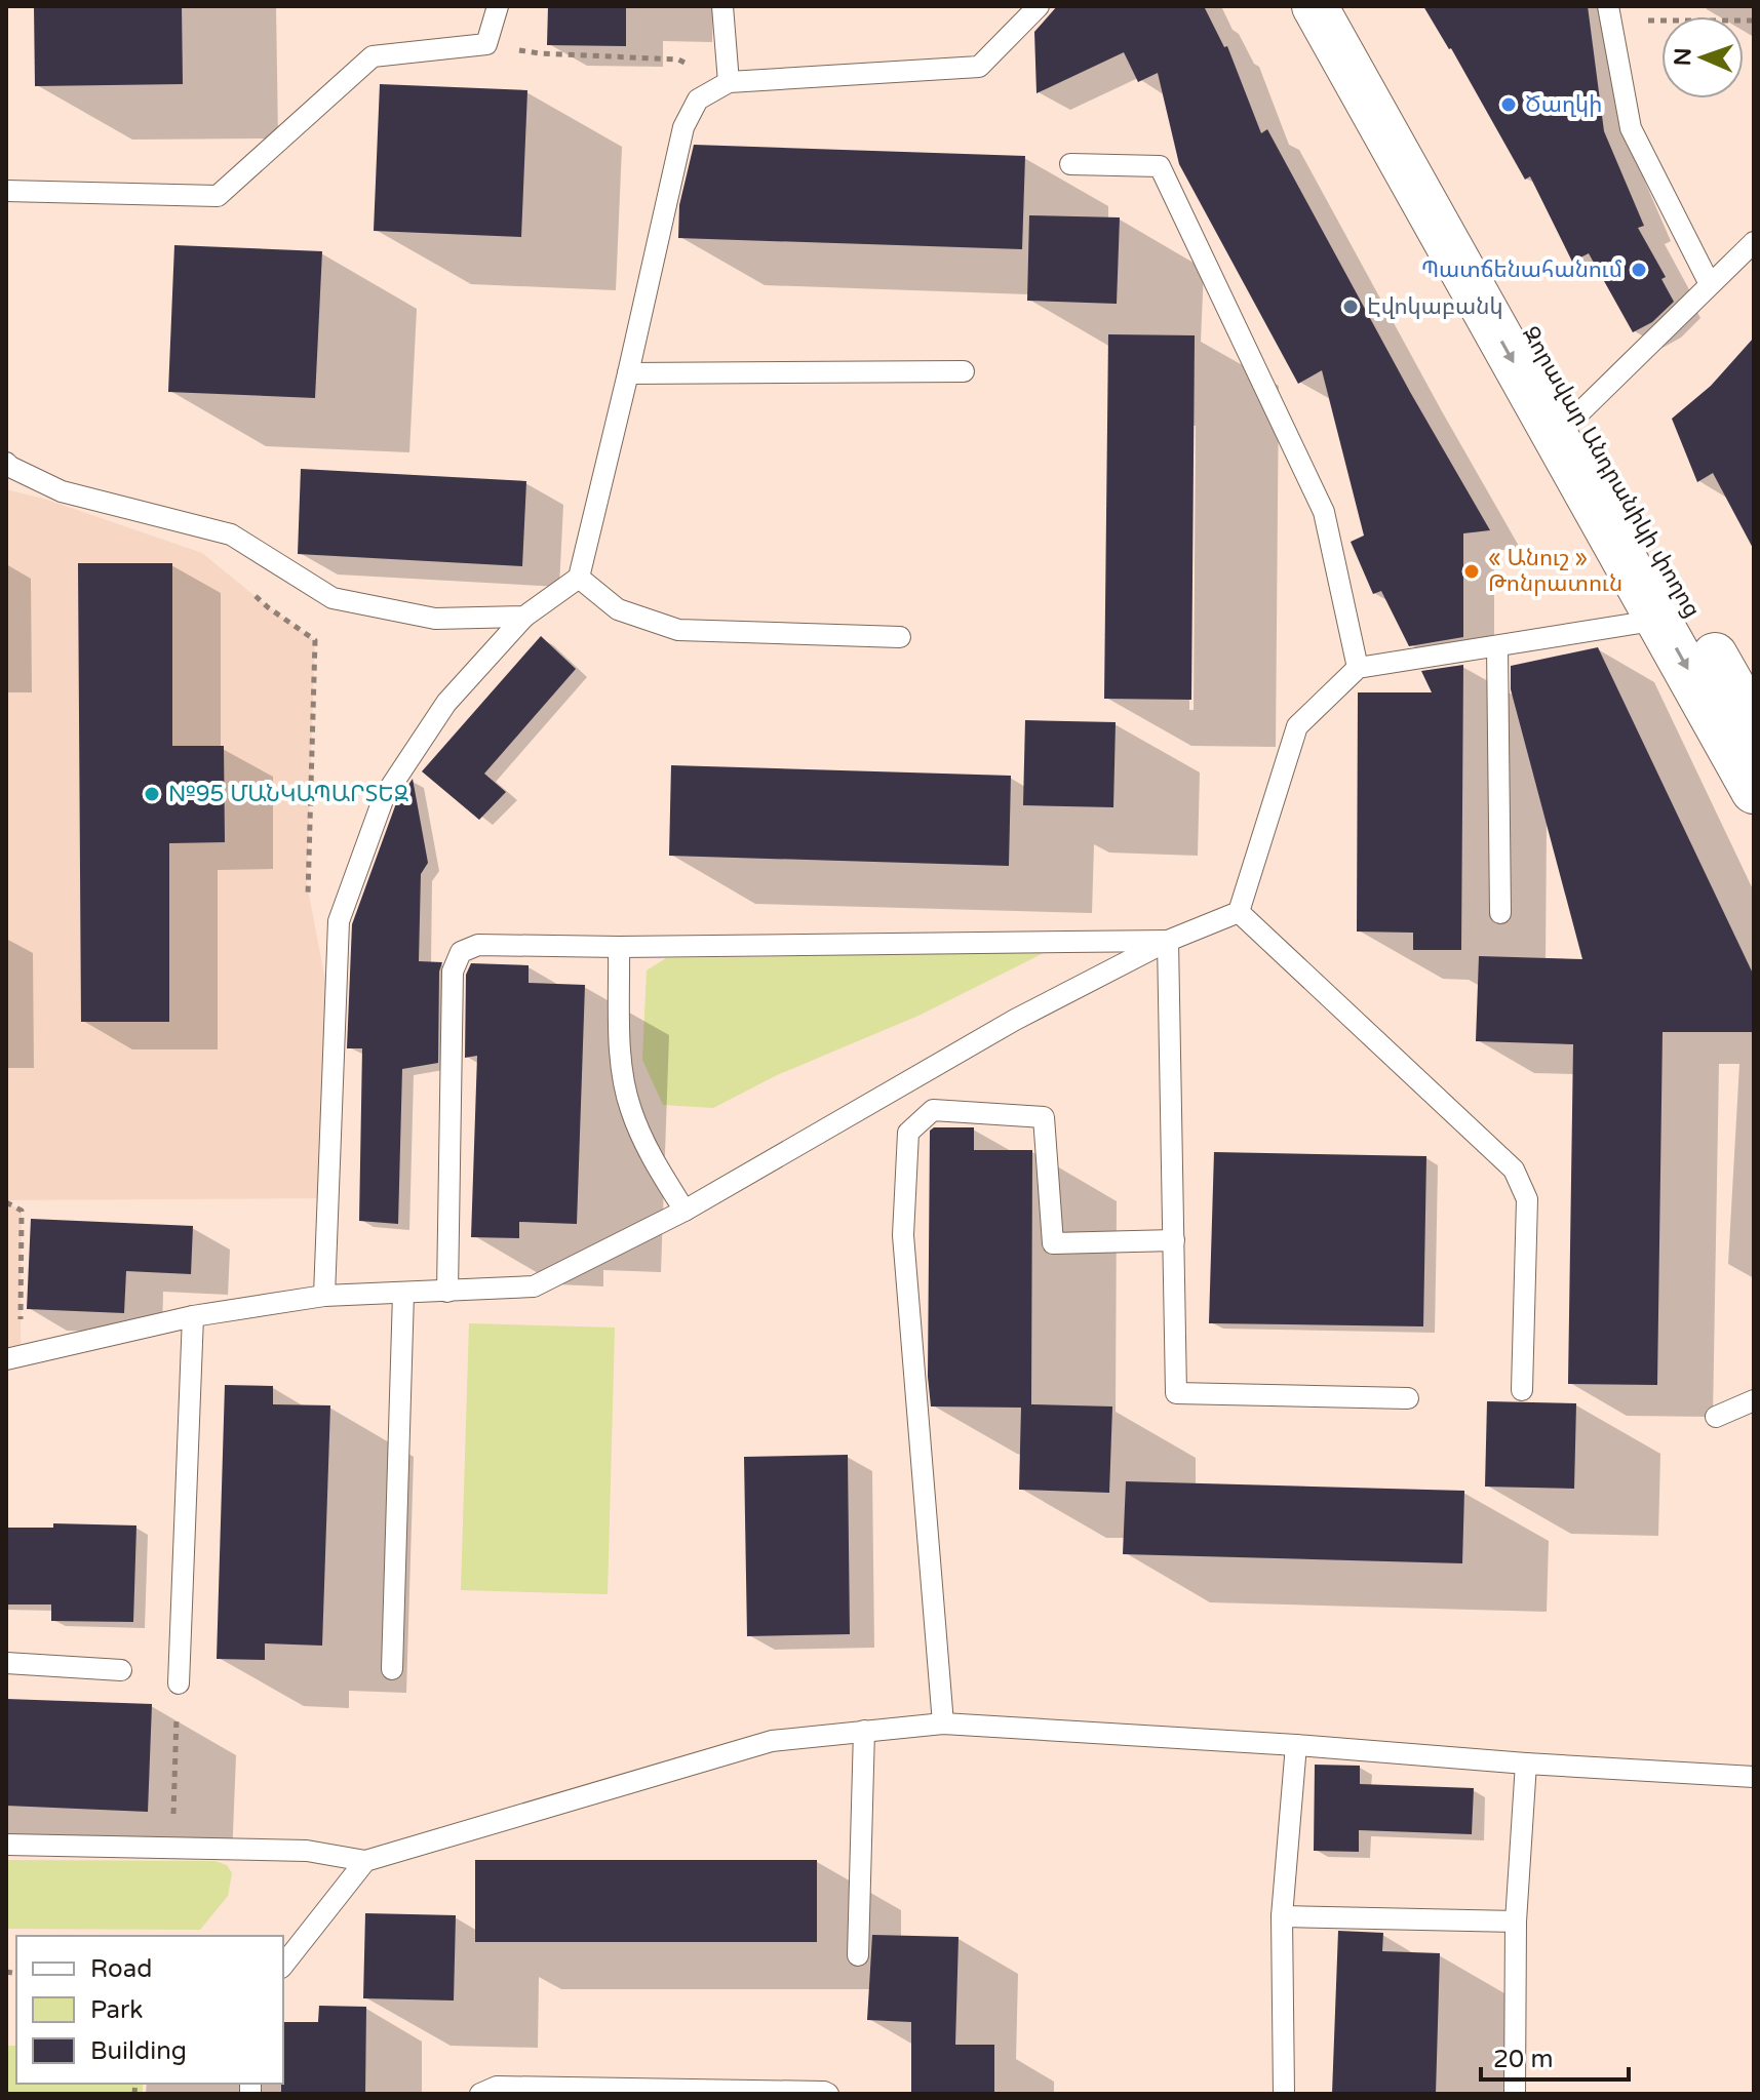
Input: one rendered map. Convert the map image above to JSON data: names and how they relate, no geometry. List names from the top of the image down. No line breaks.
{"streets":{"main road":["Զորավար Անդրանիկի փողոց"]},"places":["Ծաղկի","Պատճենահանում","Էվոկաբանկ","« Անուշ » Թոնրատուն","№95 ՄԱՆԿԱՊԱՐՏԵԶ"],"legend":["Road","Park","Building"],"scale_bar":"20 m","north":"left"}
